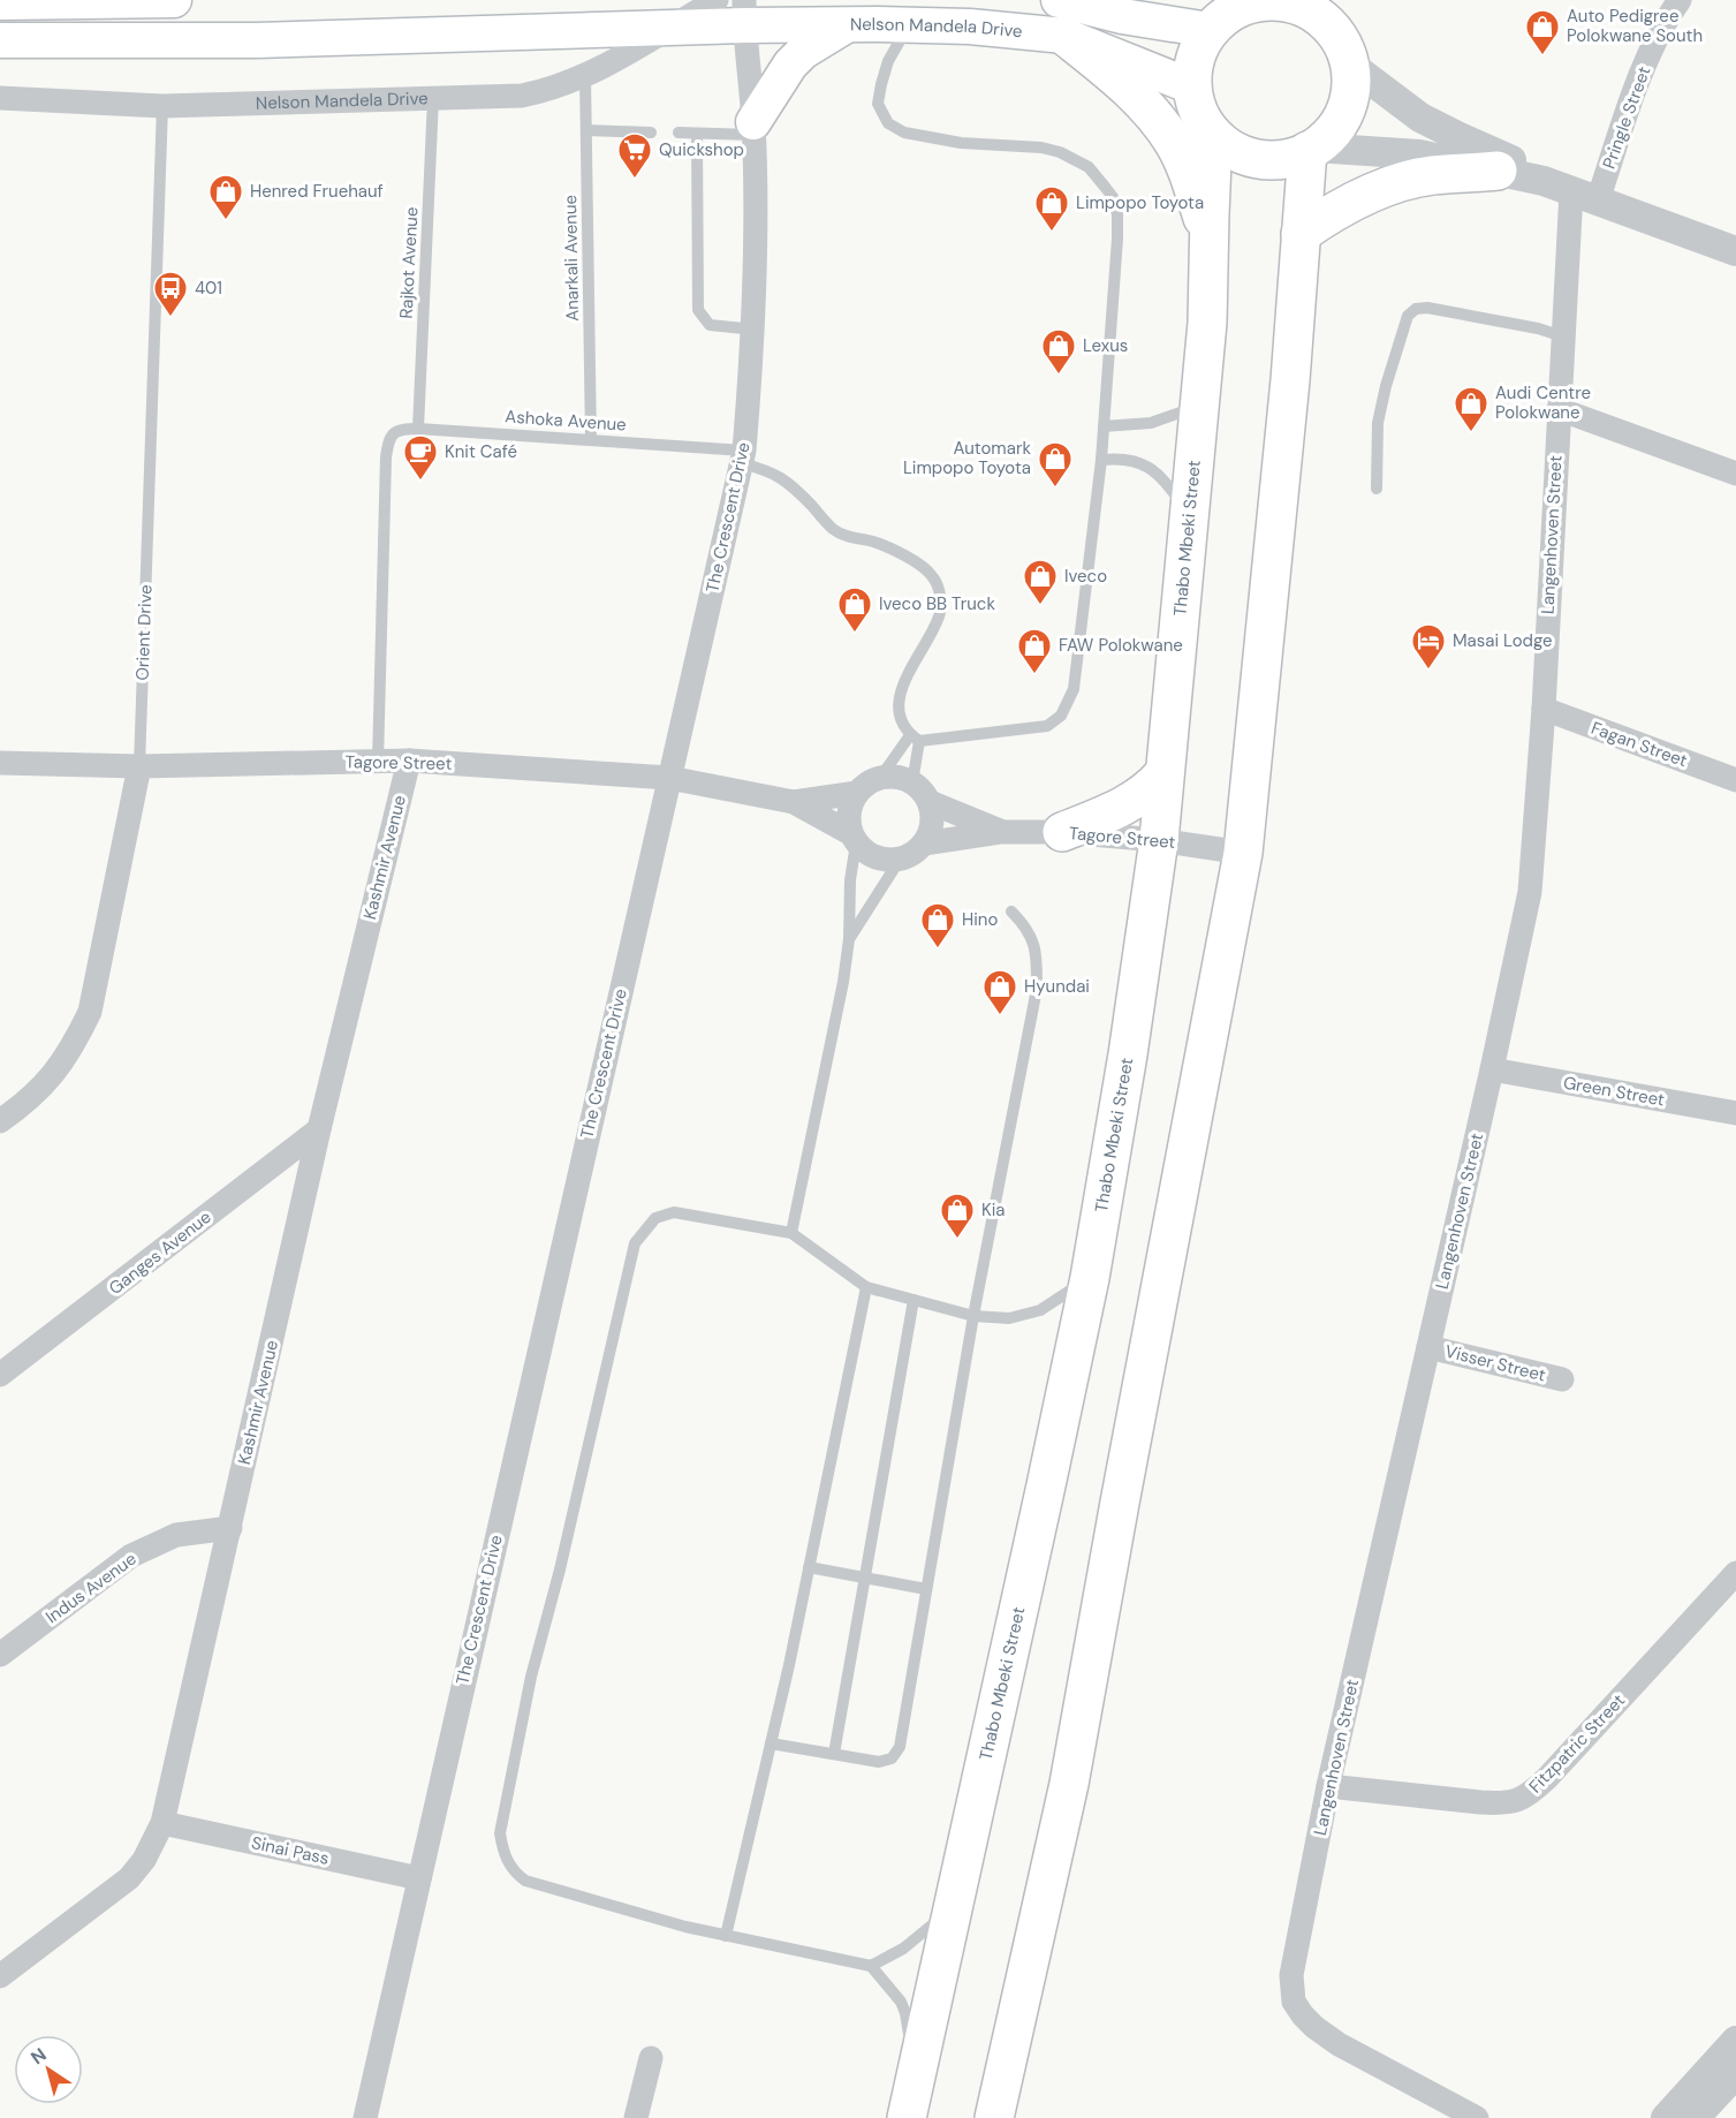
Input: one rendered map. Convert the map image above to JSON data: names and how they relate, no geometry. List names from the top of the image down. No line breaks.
{"streets":{"main road":["Nelson Mandela Drive","Thabo Mbeki Street"],"street":["Pringle Street","The Crescent Drive","Langenhoven Street","Orient Drive","Fagan Street","Tagore Street","Kashmir Avenue","Green Street","Ganges Avenue","Visser Street","Indus Avenue","Fitzpatric Street","Sinai Pass"],"lane":["Anarkali Avenue","Rajkot Avenue","Ashoka Avenue"]},"crossings":[["Nelson Mandela Drive","Anarkali Avenue"],["Nelson Mandela Drive","Rajkot Avenue"],["Nelson Mandela Drive","The Crescent Drive"],["Nelson Mandela Drive","Thabo Mbeki Street"],["Nelson Mandela Drive","Orient Drive"],["Pringle Street","Langenhoven Street"],["Anarkali Avenue","Ashoka Avenue"],["Rajkot Avenue","Ashoka Avenue"],["Ashoka Avenue","The Crescent Drive"],["Ashoka Avenue","Tagore Street"],["The Crescent Drive","Tagore Street"],["The Crescent Drive","Sinai Pass"],["Langenhoven Street","Fagan Street"],["Langenhoven Street","Green Street"],["Langenhoven Street","Visser Street"],["Langenhoven Street","Fitzpatric Street"],["Thabo Mbeki Street","Tagore Street"],["Orient Drive","Tagore Street"],["Tagore Street","Kashmir Avenue"],["Kashmir Avenue","Ganges Avenue"],["Kashmir Avenue","Indus Avenue"],["Kashmir Avenue","Sinai Pass"]],"places":{"shop":["Auto Pedigree Polokwane South","Henred Fruehauf","Limpopo Toyota","Lexus","Audi Centre Polokwane","Automark Limpopo Toyota","Iveco","Iveco BB Truck","FAW Polokwane","Hino","Hyundai","Kia"],"supermarket":["Quickshop"],"bus stop":["401"],"cafe":["Knit Café"],"hotel":["Masai Lodge"]},"north":"top left"}
